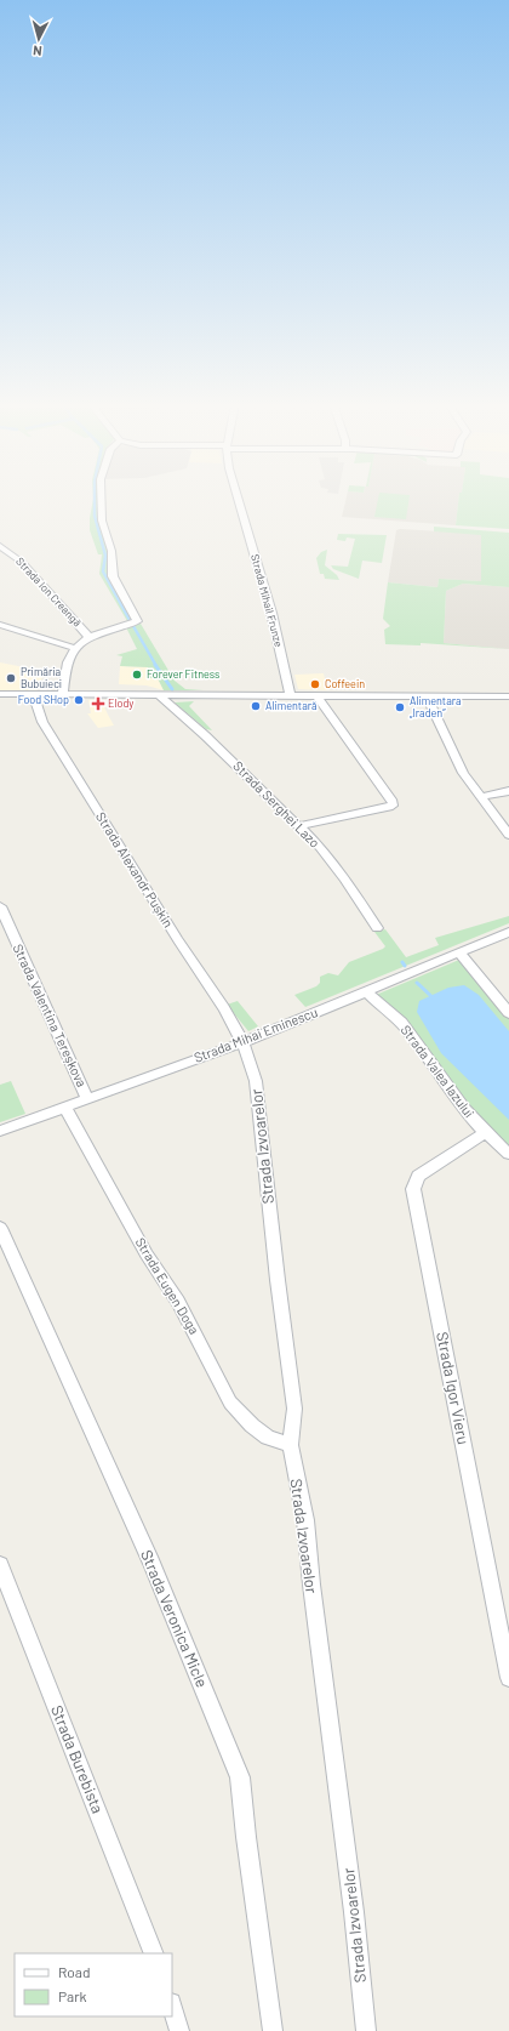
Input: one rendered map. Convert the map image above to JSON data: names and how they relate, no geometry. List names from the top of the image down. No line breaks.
{"streets":{"street":["Strada Ion Creangă","Strada Mihail Frunze","Strada Serghei Lazo","Strada Alexandr Pușkin","Strada Valentina Tereșkova","Strada Mihai Eminescu","Strada Valea Iazului","Strada Izvoarelor","Strada Eugen Doga","Strada Igor Vieru","Strada Veronica Micle","Strada Burebista"]},"crossings":[["Strada Alexandr Pușkin","Strada Mihai Eminescu"],["Strada Alexandr Pușkin","Strada Izvoarelor"],["Strada Valentina Tereșkova","Strada Mihai Eminescu"],["Strada Mihai Eminescu","Strada Valea Iazului"],["Strada Mihai Eminescu","Strada Izvoarelor"],["Strada Mihai Eminescu","Strada Eugen Doga"],["Strada Valea Iazului","Strada Igor Vieru"],["Strada Izvoarelor","Strada Eugen Doga"]],"places":{"other":["Forever Fitness","Primăria Bubuieci","Coffeein","Food SHop","Alimentară","Alimentara „Iraden”"],"health":["Elody"]},"legend":["Road","Park"],"north":"bottom"}
